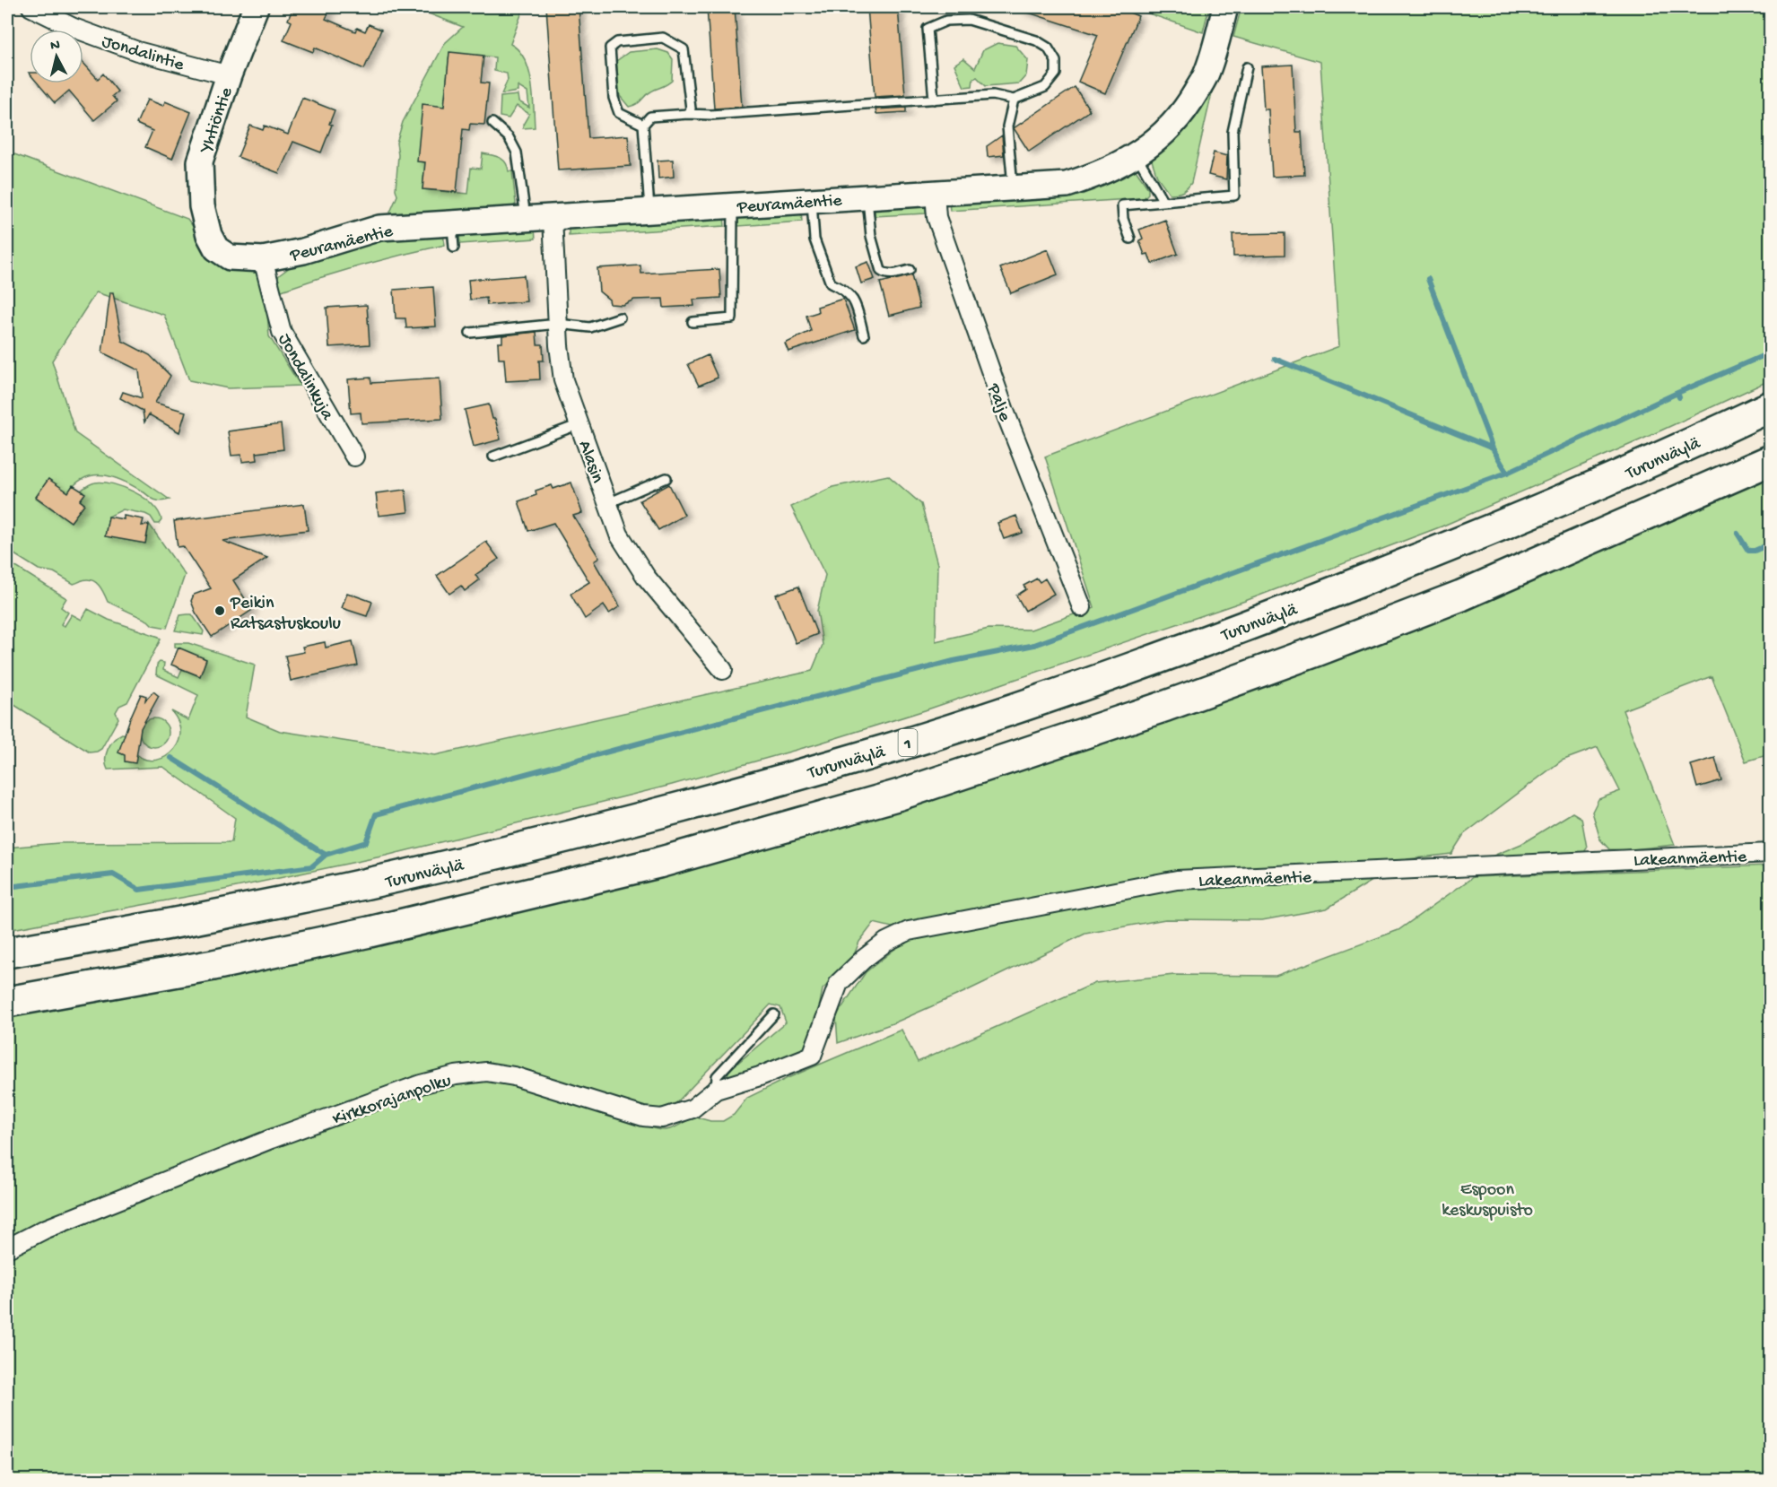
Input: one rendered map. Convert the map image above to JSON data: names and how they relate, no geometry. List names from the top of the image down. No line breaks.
{"streets":{"highway":["Turunväylä","1"],"street":["Jondalintie","Yhtiöntie","Peuramäentie","Jondalinkuja","Palje","Alasin","Lakeanmäentie","Kirkkorajanpolku"]},"crossings":[["Jondalintie","Yhtiöntie"],["Yhtiöntie","Peuramäentie"],["Yhtiöntie","Jondalinkuja"],["Peuramäentie","Jondalinkuja"],["Peuramäentie","Palje"],["Peuramäentie","Alasin"],["Lakeanmäentie","Kirkkorajanpolku"]],"parks":["Espoon keskuspuisto"],"places":["Peikin Ratsastuskoulu"],"north":"top"}
